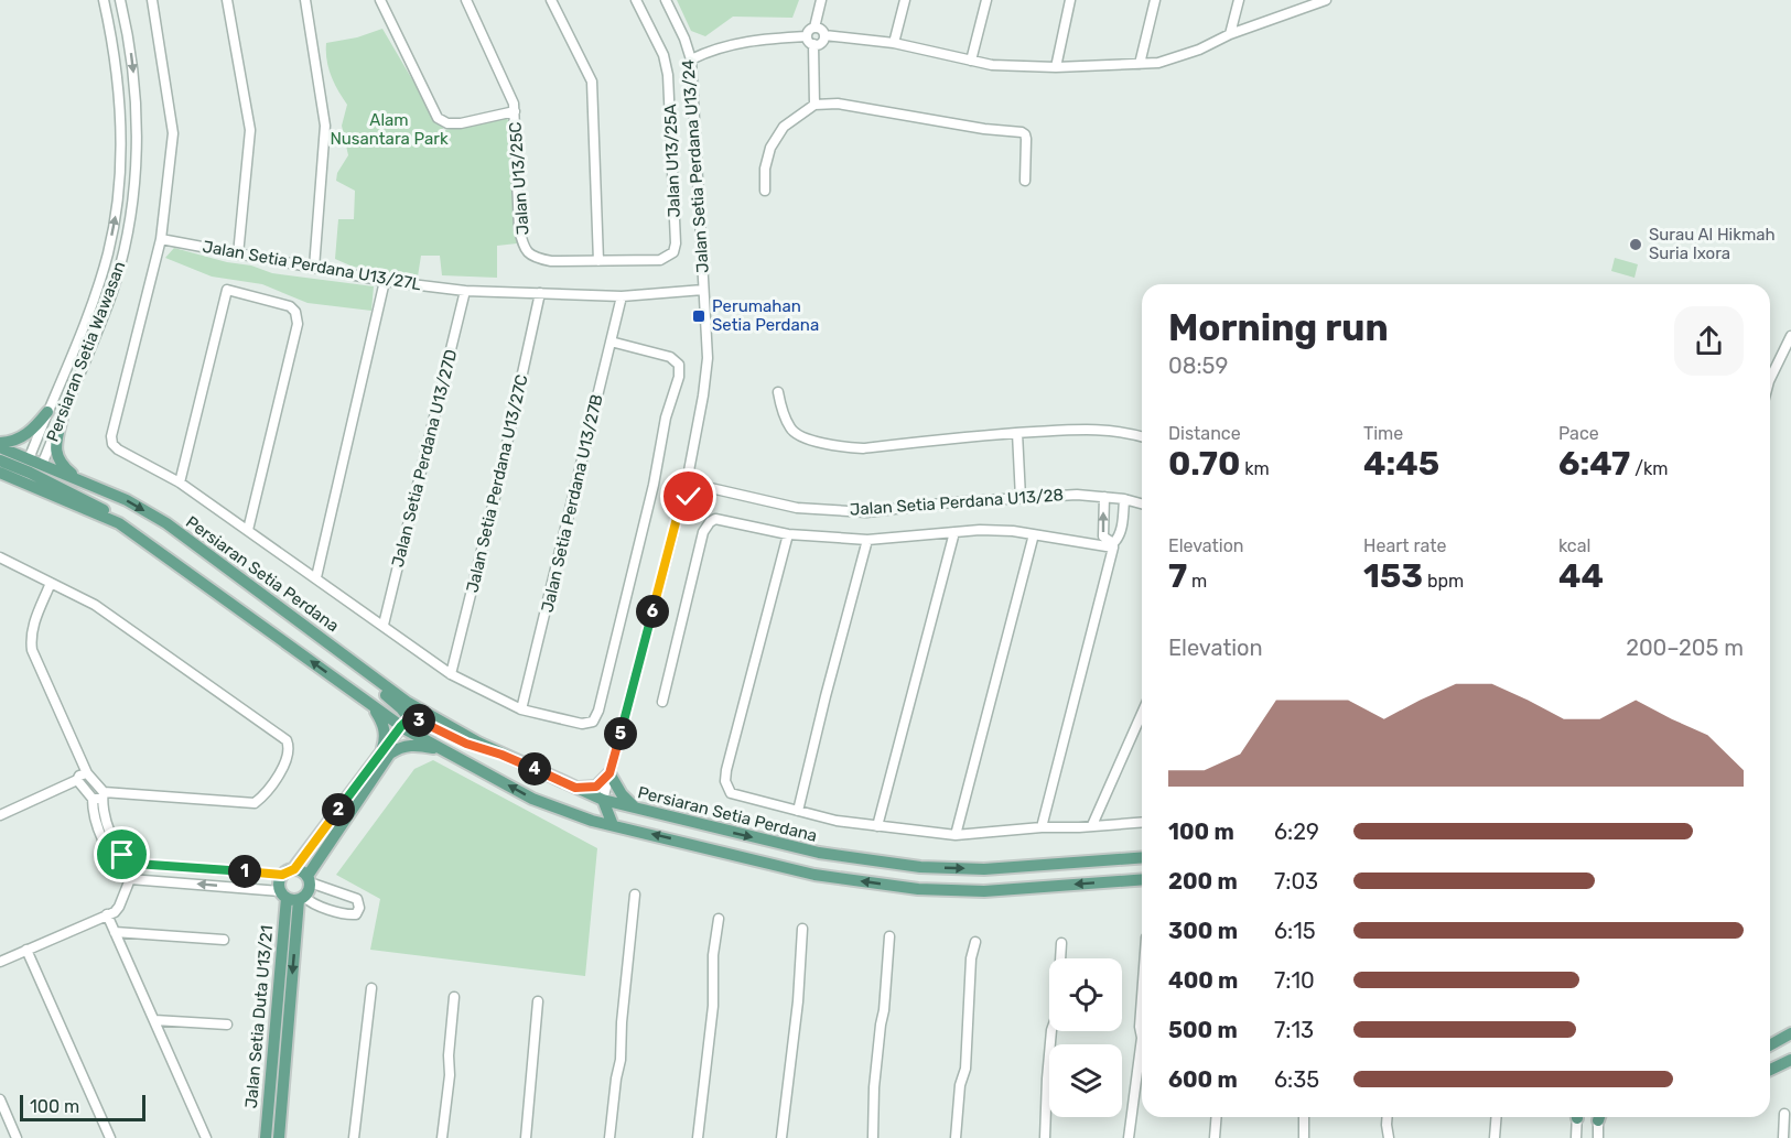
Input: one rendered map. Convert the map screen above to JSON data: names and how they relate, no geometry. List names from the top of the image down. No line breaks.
{"streets":{"main road":["Persiaran Setia Perdana","Jalan Setia Duta U13/21"],"street":["Jalan U13/25A","Jalan Setia Perdana U13/24","Jalan U13/25C","Jalan Setia Perdana U13/27L","Persiaran Setia Wawasan","Jalan Setia Perdana U13/27D","Jalan Setia Perdana U13/27C","Jalan Setia Perdana U13/28","Jalan Setia Perdana U13/27B"]},"crossings":[["Jalan U13/25A","Jalan U13/25C"],["Jalan Setia Perdana U13/24","Jalan Setia Perdana U13/27L"],["Jalan Setia Perdana U13/24","Jalan Setia Perdana U13/28"],["Jalan Setia Perdana U13/24","Persiaran Setia Perdana"],["Jalan Setia Perdana U13/27L","Jalan Setia Perdana U13/27D"],["Jalan Setia Perdana U13/27L","Jalan Setia Perdana U13/27C"],["Jalan Setia Perdana U13/27L","Jalan Setia Perdana U13/27B"],["Persiaran Setia Wawasan","Persiaran Setia Perdana"]],"parks":["Alam Nusantara Park"],"places":{"other":["Surau Al Hikmah Suria Ixora"],"transit":["Perumahan Setia Perdana"]},"scale_bar":"100 m","page":{"heading":["Morning run","08:59"],"stats":[["Distance","0.70 km"],["Time","4:45"],["Pace","6:47 /km"],["Elevation","7 m"],["Heart rate","153 bpm"],["kcal","44"]],"pins":["6","3","5","4","2","1"],"chart":["Elevation","200–205 m"],"list":[{"name":"100 m","note":"6:29"},{"name":"200 m","note":"7:03"},{"name":"300 m","note":"6:15"},{"name":"400 m","note":"7:10"},{"name":"500 m","note":"7:13"},{"name":"600 m","note":"6:35"}],"scale":"100 m"}}
